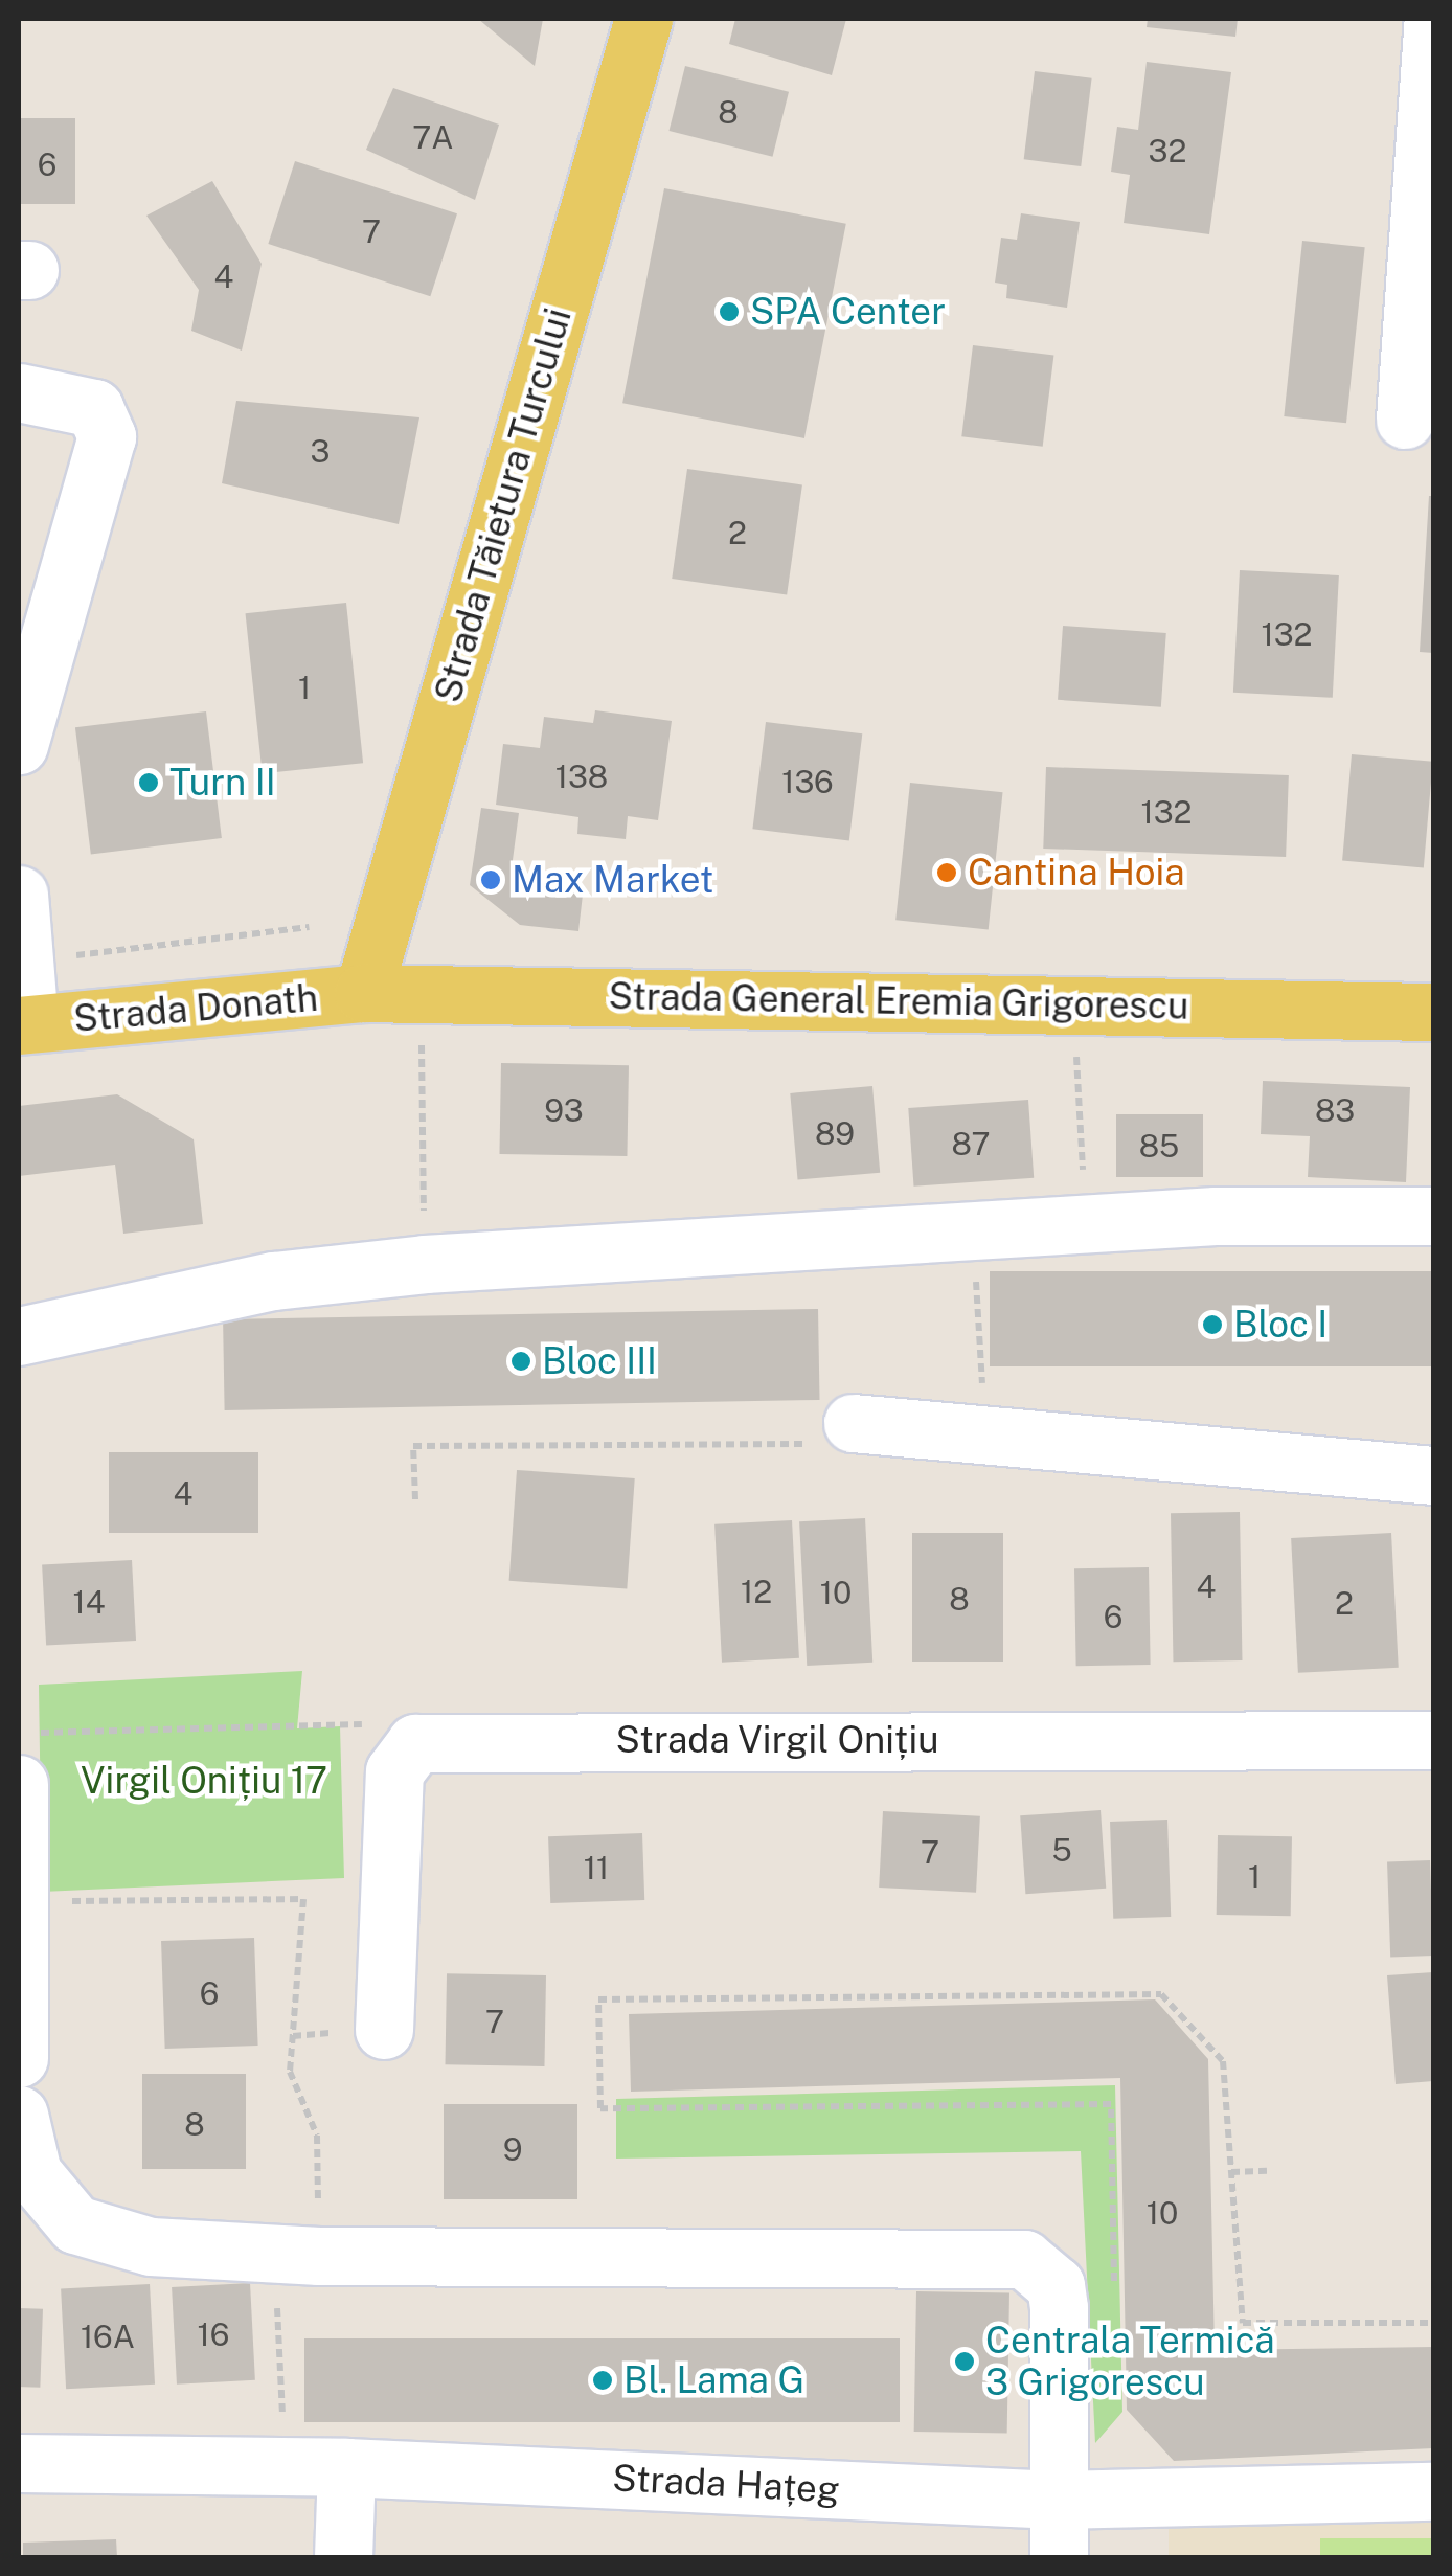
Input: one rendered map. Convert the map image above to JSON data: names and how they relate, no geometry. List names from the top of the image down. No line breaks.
{"streets":{"main road":["Strada Tăietura Turcului","Strada General Eremia Grigorescu","Strada Donath"],"street":["Strada Virgil Onițiu","Strada Hațeg"]},"crossings":[["Strada Tăietura Turcului","Strada General Eremia Grigorescu"],["Strada Tăietura Turcului","Strada Donath"],["Strada General Eremia Grigorescu","Strada Donath"]],"parks":["Virgil Onițiu 17"],"places":["SPA Center","Turn II","Cantina Hoia","Max Market","Bloc I","Bloc III","Centrala Termică 3 Grigorescu","Bl. Lama G"],"house_numbers":["8","7A","32","6","7","4","3","2","132","1","138","136","132","93","83","89","87","85","4","4","12","10","8","14","2","6","5","7","11","1","6","7","8","9","10","16","16A"]}
